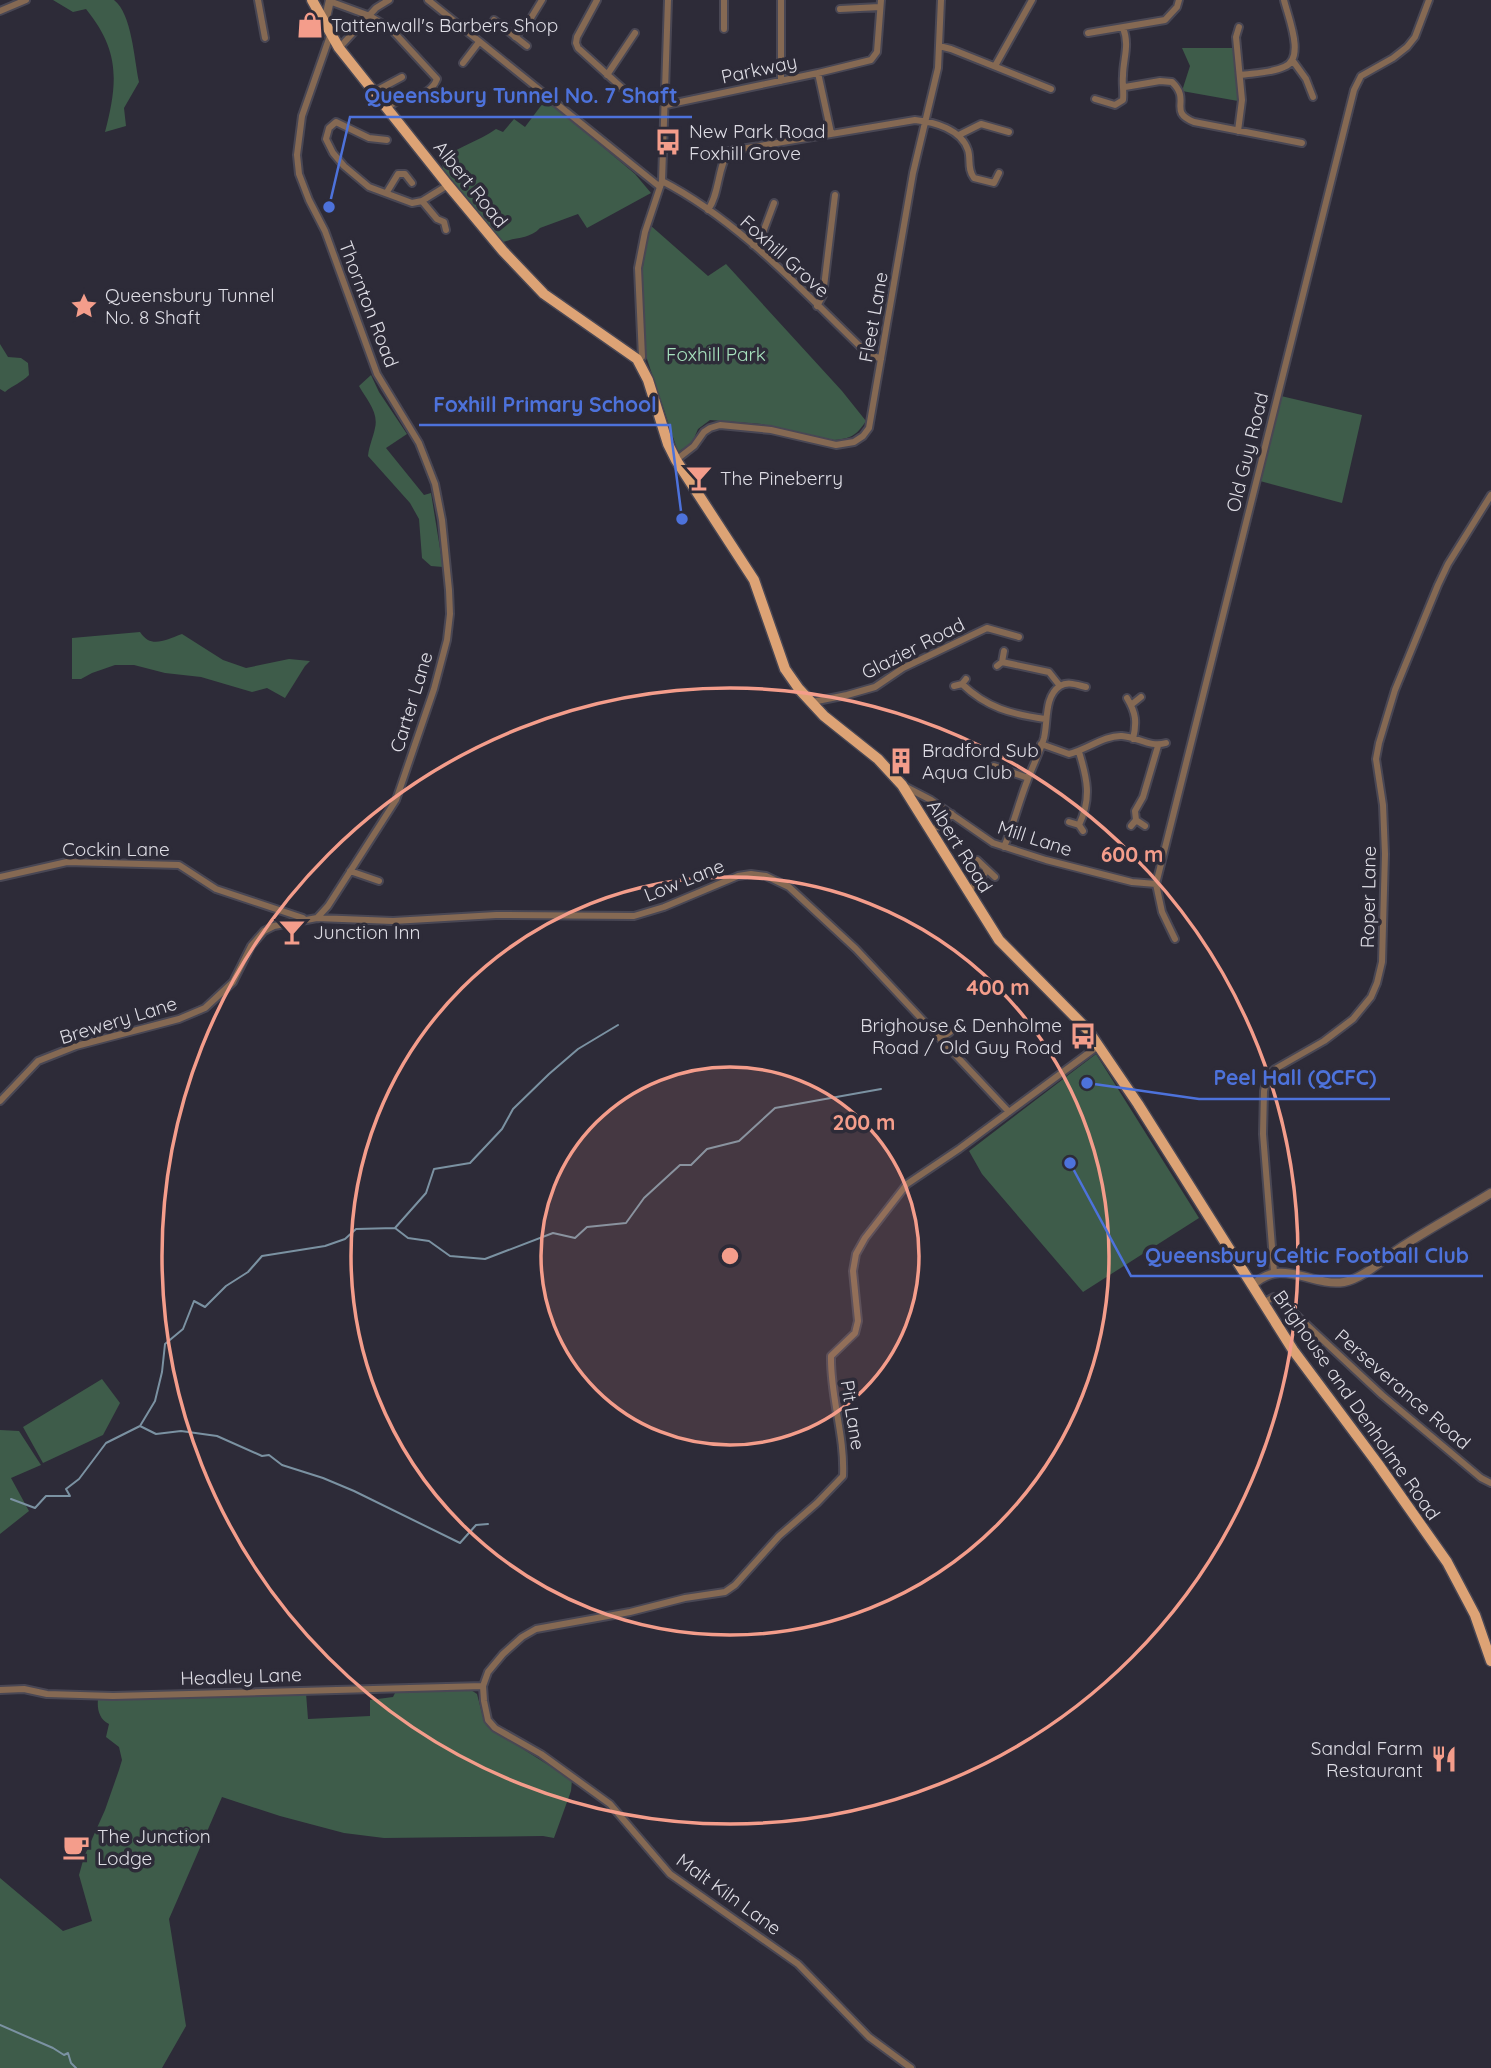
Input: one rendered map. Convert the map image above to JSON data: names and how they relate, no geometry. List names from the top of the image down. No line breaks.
{"streets":{"main road":["Albert Road","Brighouse and Denholme Road"],"street":["Parkway","Foxhill Grove","Thornton Road","Fleet Lane","Old Guy Road","Glazier Road","Carter Lane","Mill Lane","Cockin Lane","Low Lane","Roper Lane","Brewery Lane","Perseverance Road","Pit Lane","Headley Lane","Malt Kiln Lane"]},"crossings":[["Albert Road","Thornton Road"],["Albert Road","Fleet Lane"],["Albert Road","Glazier Road"],["Albert Road","Mill Lane"],["Albert Road","Brighouse and Denholme Road"],["Albert Road","Pit Lane"],["Foxhill Grove","Fleet Lane"],["Thornton Road","Carter Lane"],["Old Guy Road","Mill Lane"],["Carter Lane","Low Lane"],["Cockin Lane","Brewery Lane"],["Low Lane","Pit Lane"],["Perseverance Road","Brighouse and Denholme Road"],["Pit Lane","Headley Lane"],["Pit Lane","Malt Kiln Lane"],["Headley Lane","Malt Kiln Lane"]],"parks":["Foxhill Park"],"places":{"shop":["Tattenwall's Barbers Shop"],"bus stop":["New Park Road Foxhill Grove","Brighouse & Denholme Road / Old Guy Road"],"other":["Queensbury Tunnel No. 7 Shaft","Foxhill Primary School","Peel Hall (QCFC)","Queensbury Celtic Football Club"],"place":["Queensbury Tunnel No. 8 Shaft"],"bar":["The Pineberry","Junction Inn"],"building":["Bradford Sub Aqua Club"],"restaurant":["Sandal Farm Restaurant"],"cafe":["The Junction Lodge"]},"rings":["600 m","400 m","200 m"]}
